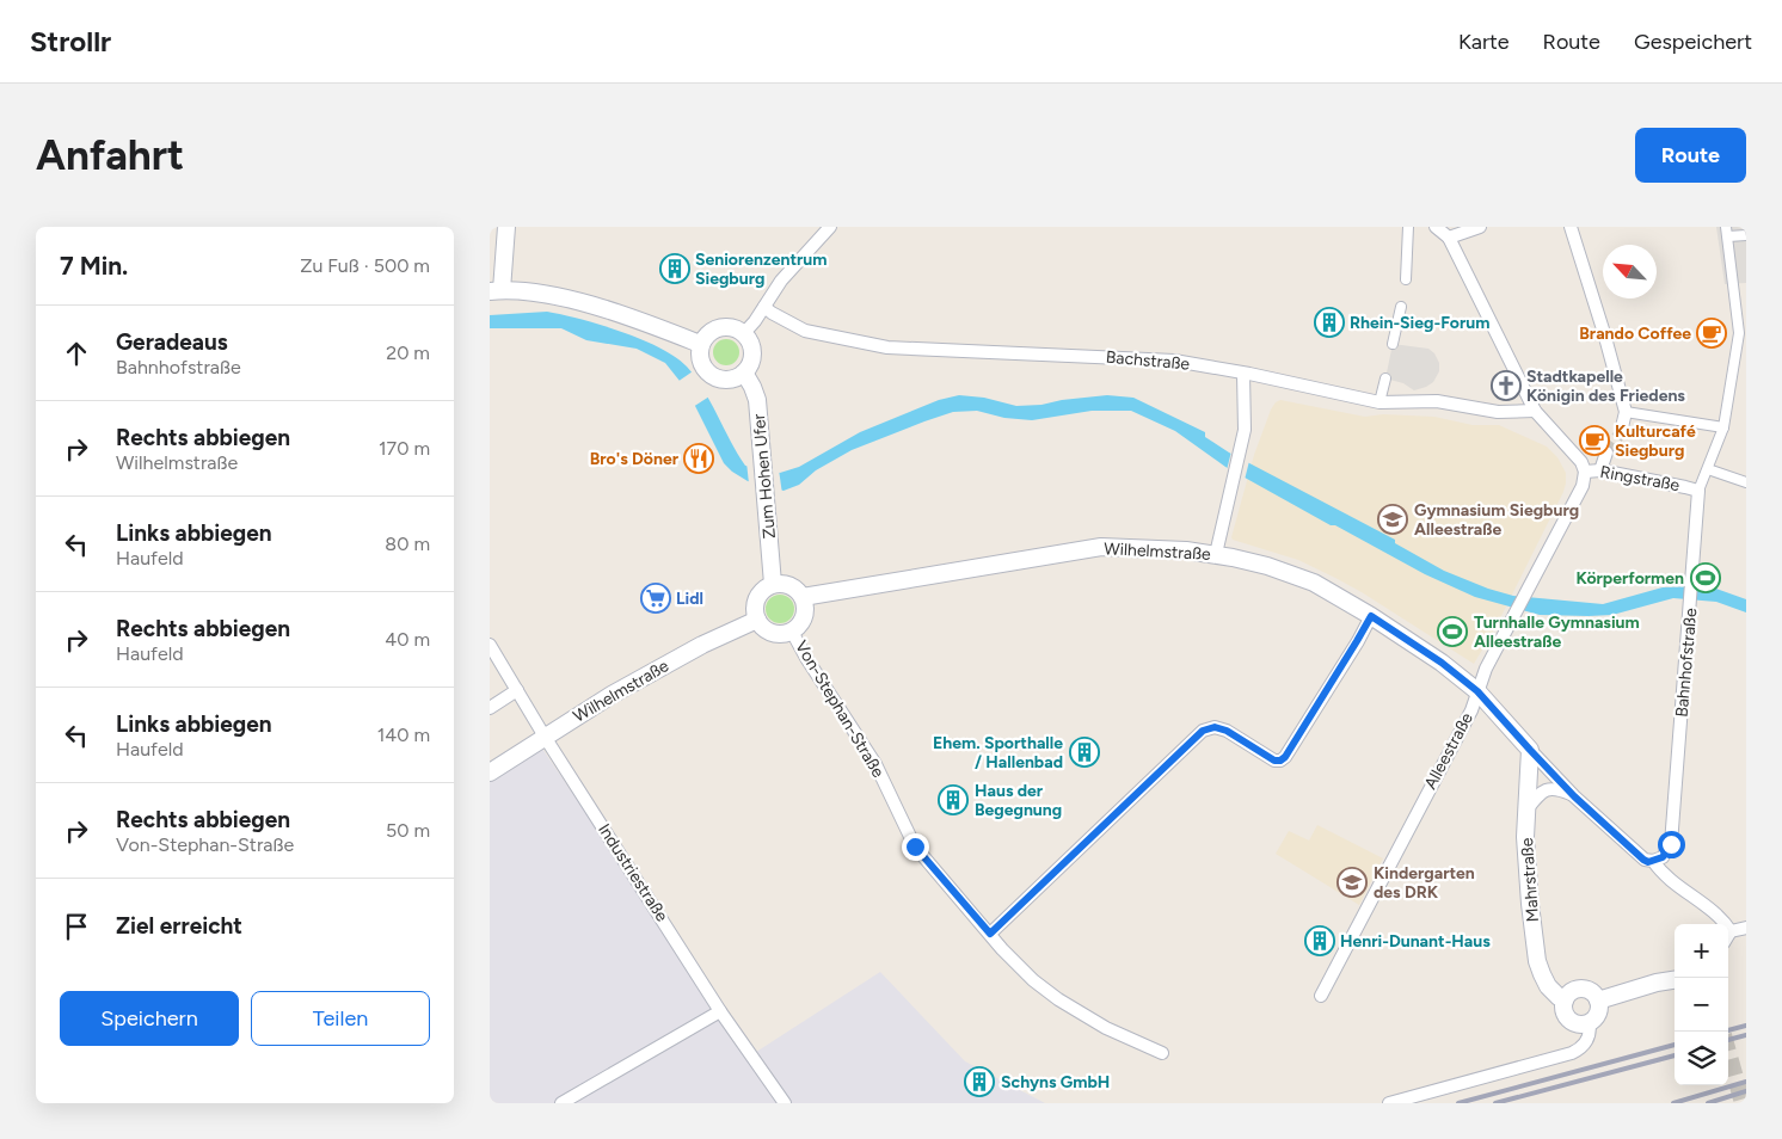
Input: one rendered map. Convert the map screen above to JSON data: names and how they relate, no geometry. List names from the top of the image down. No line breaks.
{"streets":{"main road":["Zum Hohen Ufer","Wilhelmstraße","Mahrstraße"],"street":["Bachstraße","Ringstraße","Bahnhofstraße","Von-Stephan-Straße","Alleestraße","Industriestraße"]},"crossings":[["Bachstraße","Ringstraße"],["Zum Hohen Ufer","Wilhelmstraße"],["Zum Hohen Ufer","Von-Stephan-Straße"],["Ringstraße","Bahnhofstraße"],["Ringstraße","Alleestraße"],["Wilhelmstraße","Bahnhofstraße"],["Wilhelmstraße","Von-Stephan-Straße"],["Wilhelmstraße","Alleestraße"],["Wilhelmstraße","Industriestraße"],["Wilhelmstraße","Mahrstraße"]],"places":{"building":["Seniorenzentrum Siegburg","Rhein-Sieg-Forum","Ehem. Sporthalle / Hallenbad","Haus der Begegnung","Henri-Dunant-Haus","Schyns GmbH"],"cafe":["Brando Coffee","Kulturcafé Siegburg"],"church":["Stadtkapelle Königin des Friedens"],"restaurant":["Bro's Döner"],"school or university":["Gymnasium Siegburg Alleestraße","Kindergarten des DRK"],"sports":["Körperformen","Turnhalle Gymnasium Alleestraße"],"supermarket":["Lidl"]},"north":"top left","page":{"header":"Strollr","nav":["Karte","Route","Gespeichert"],"buttons":["Route",["Speichern","Teilen"]],"title":"Anfahrt","heading":["7 Min.","Zu Fuß · 500 m"],"list":[["Geradeaus","Bahnhofstraße","20 m"],["Rechts abbiegen","Wilhelmstraße","170 m"],["Links abbiegen","Haufeld","80 m"],["Rechts abbiegen","Haufeld","40 m"],["Links abbiegen","Haufeld","140 m"],["Rechts abbiegen","Von-Stephan-Straße","50 m"],"Ziel erreicht"],"map_buttons":["+","−"]}}
